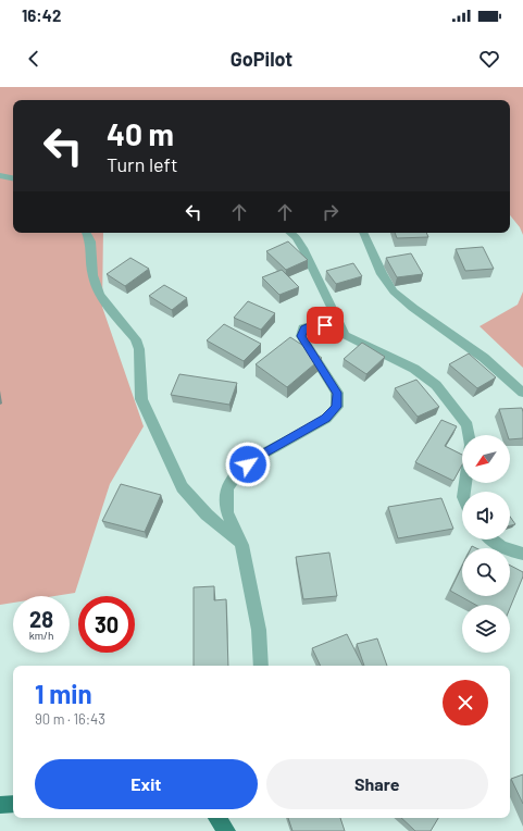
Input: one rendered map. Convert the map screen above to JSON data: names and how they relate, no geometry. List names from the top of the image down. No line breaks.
{"north":"bottom left","page":{"status":"16:42","header":"GoPilot","turn":["40 m","Turn left"],"speed":"28 km/h","limit":"30","heading":["1 min","90 m · 16:43"],"buttons":["Exit","Share"]}}
